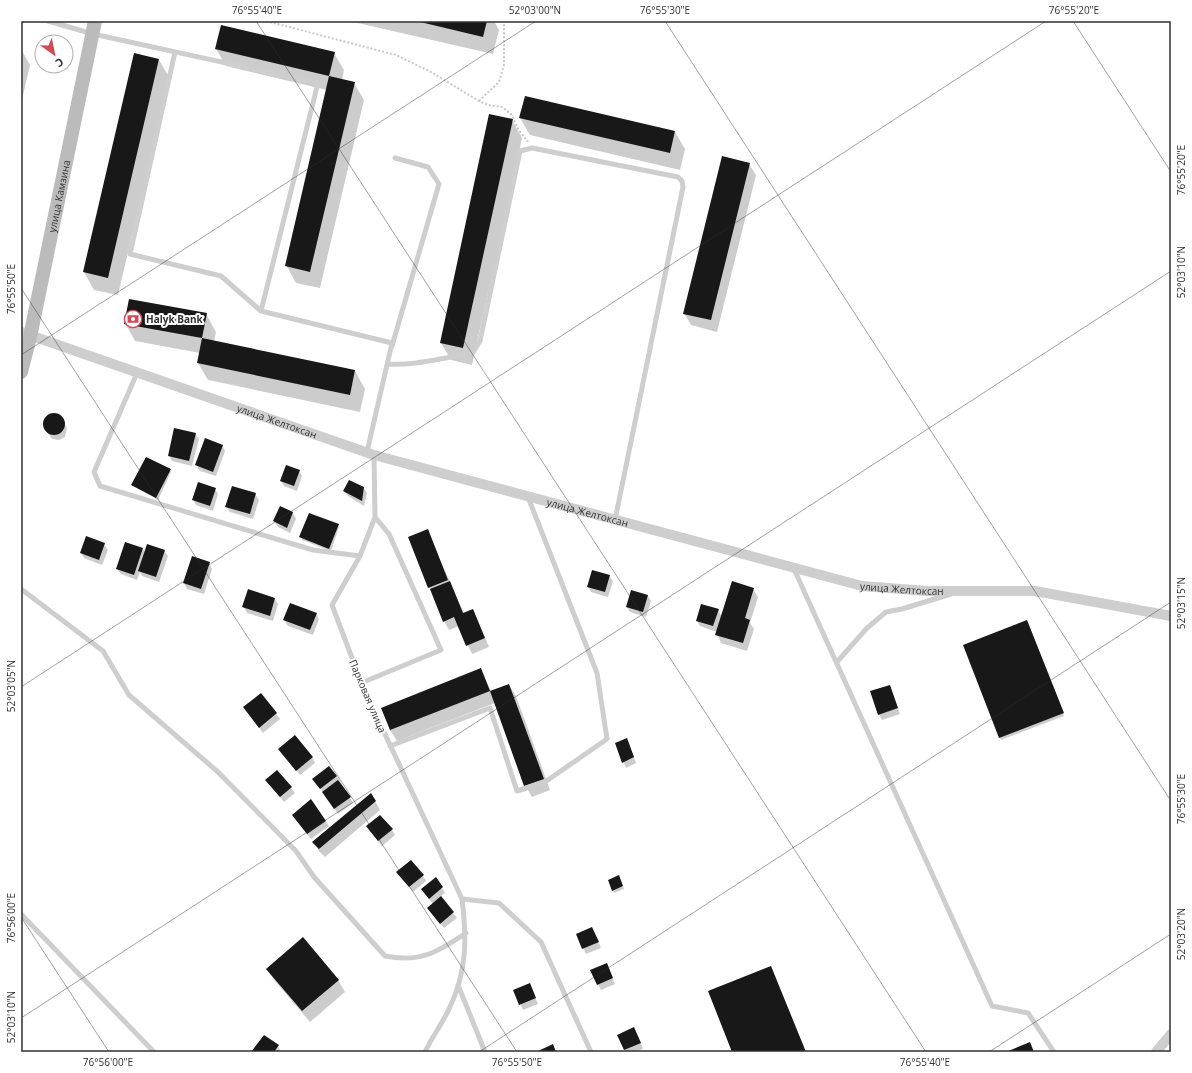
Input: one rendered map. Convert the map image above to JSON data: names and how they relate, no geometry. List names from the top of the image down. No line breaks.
{"streets":{"street":["улица Камзина","улица Желтоксан"],"lane":["Парковая улица"]},"crossings":[["улица Камзина","улица Желтоксан"],["улица Желтоксан","Парковая улица"]],"places":{"bank":["Halyk Bank"]},"north":"bottom right","coordinates":["76°55'40\"E","52°03'00\"N","76°55'30\"E","76°55'20\"E","52°03'10\"N","76°55'50\"E","52°03'15\"N","52°03'05\"N","76°56'00\"E","52°03'20\"N"]}
